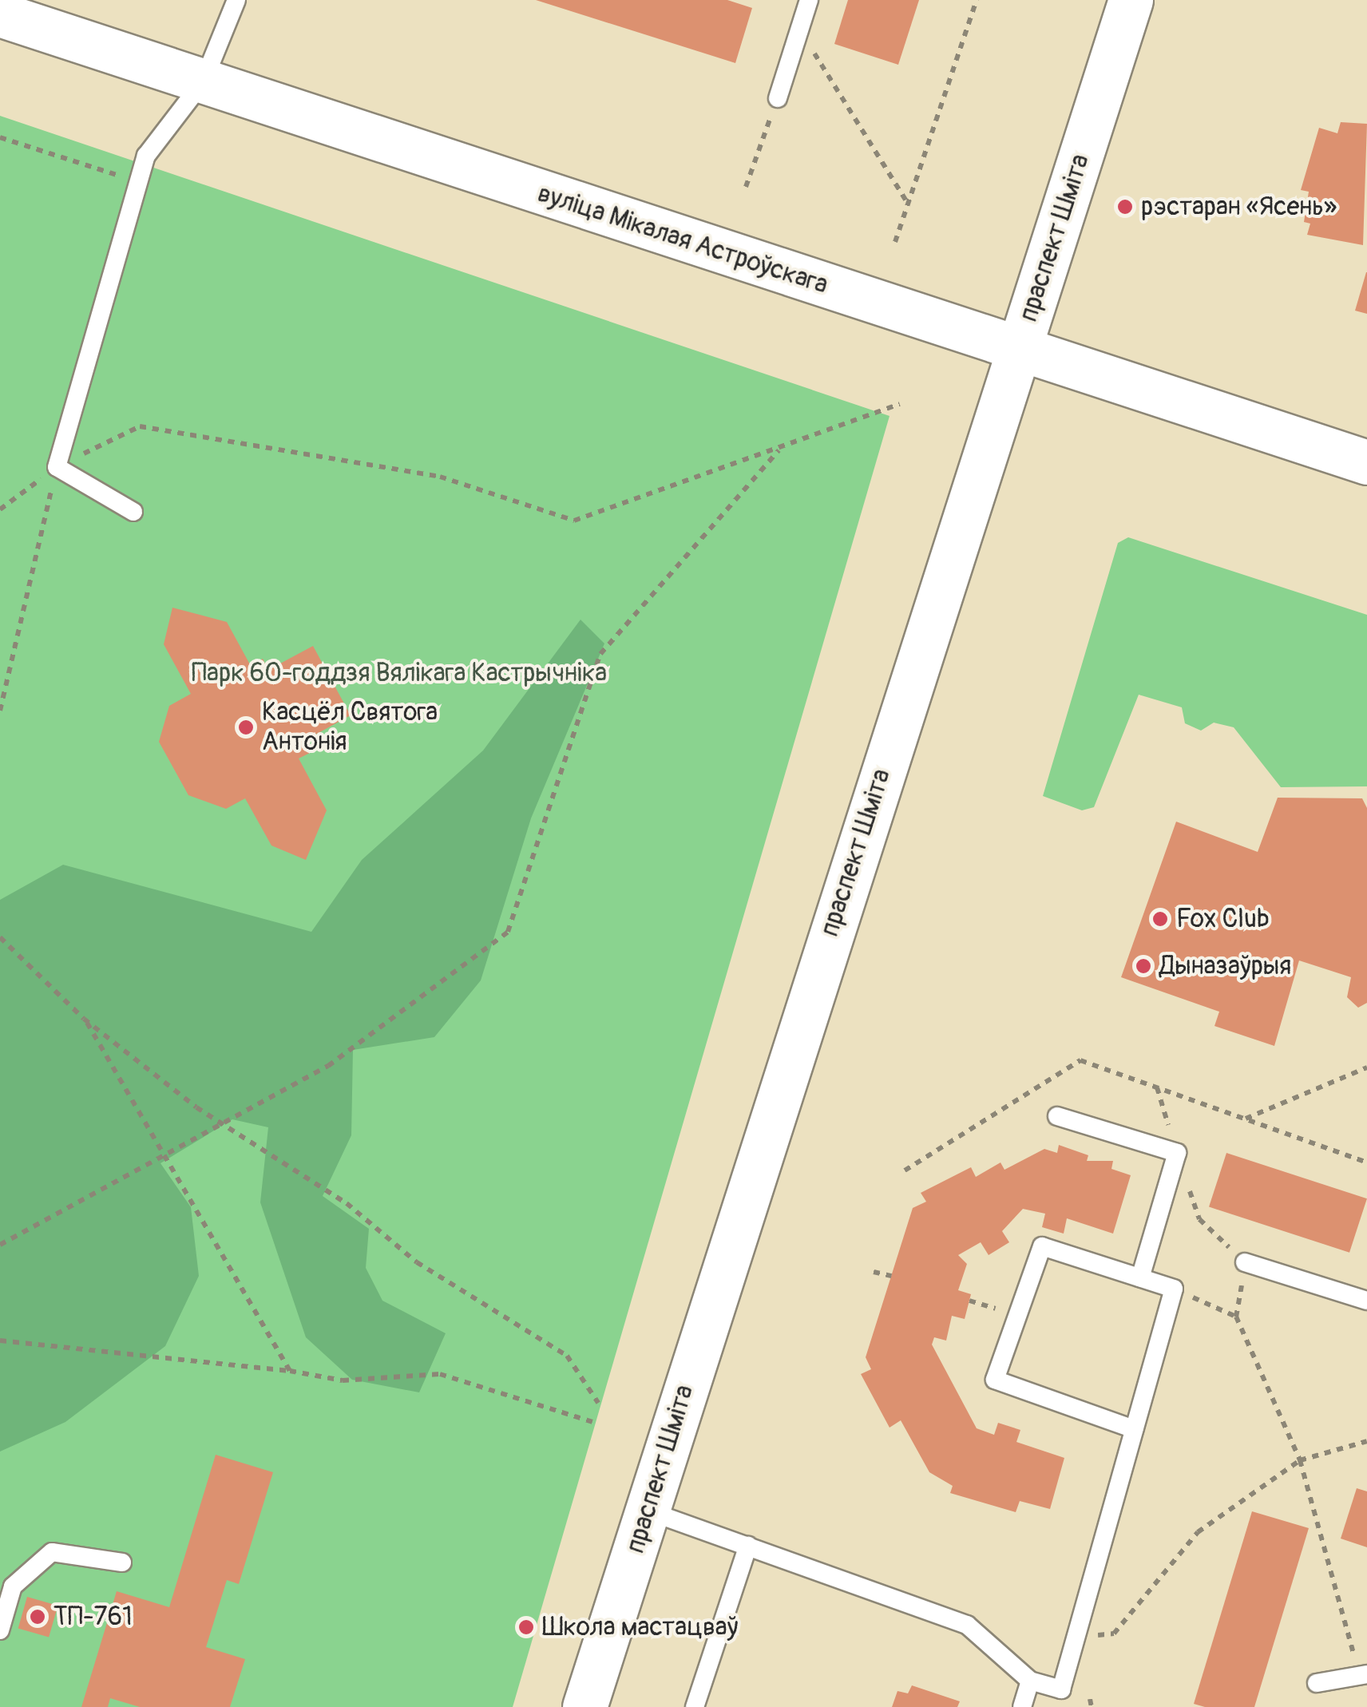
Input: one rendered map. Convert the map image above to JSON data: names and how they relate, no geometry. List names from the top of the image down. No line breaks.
{"streets":{"main road":["праспект Шміта","вуліца Мікалая Астроўскага"]},"crossings":[["праспект Шміта","вуліца Мікалая Астроўскага"]],"parks":["Парк 60-годдзя Вялікага Кастрычніка"],"places":["рэстаран «Ясень»","Касцёл Святога Антонія","Fox Club","Дыназаўрыя","ТП-761","Школа мастацваў"]}
